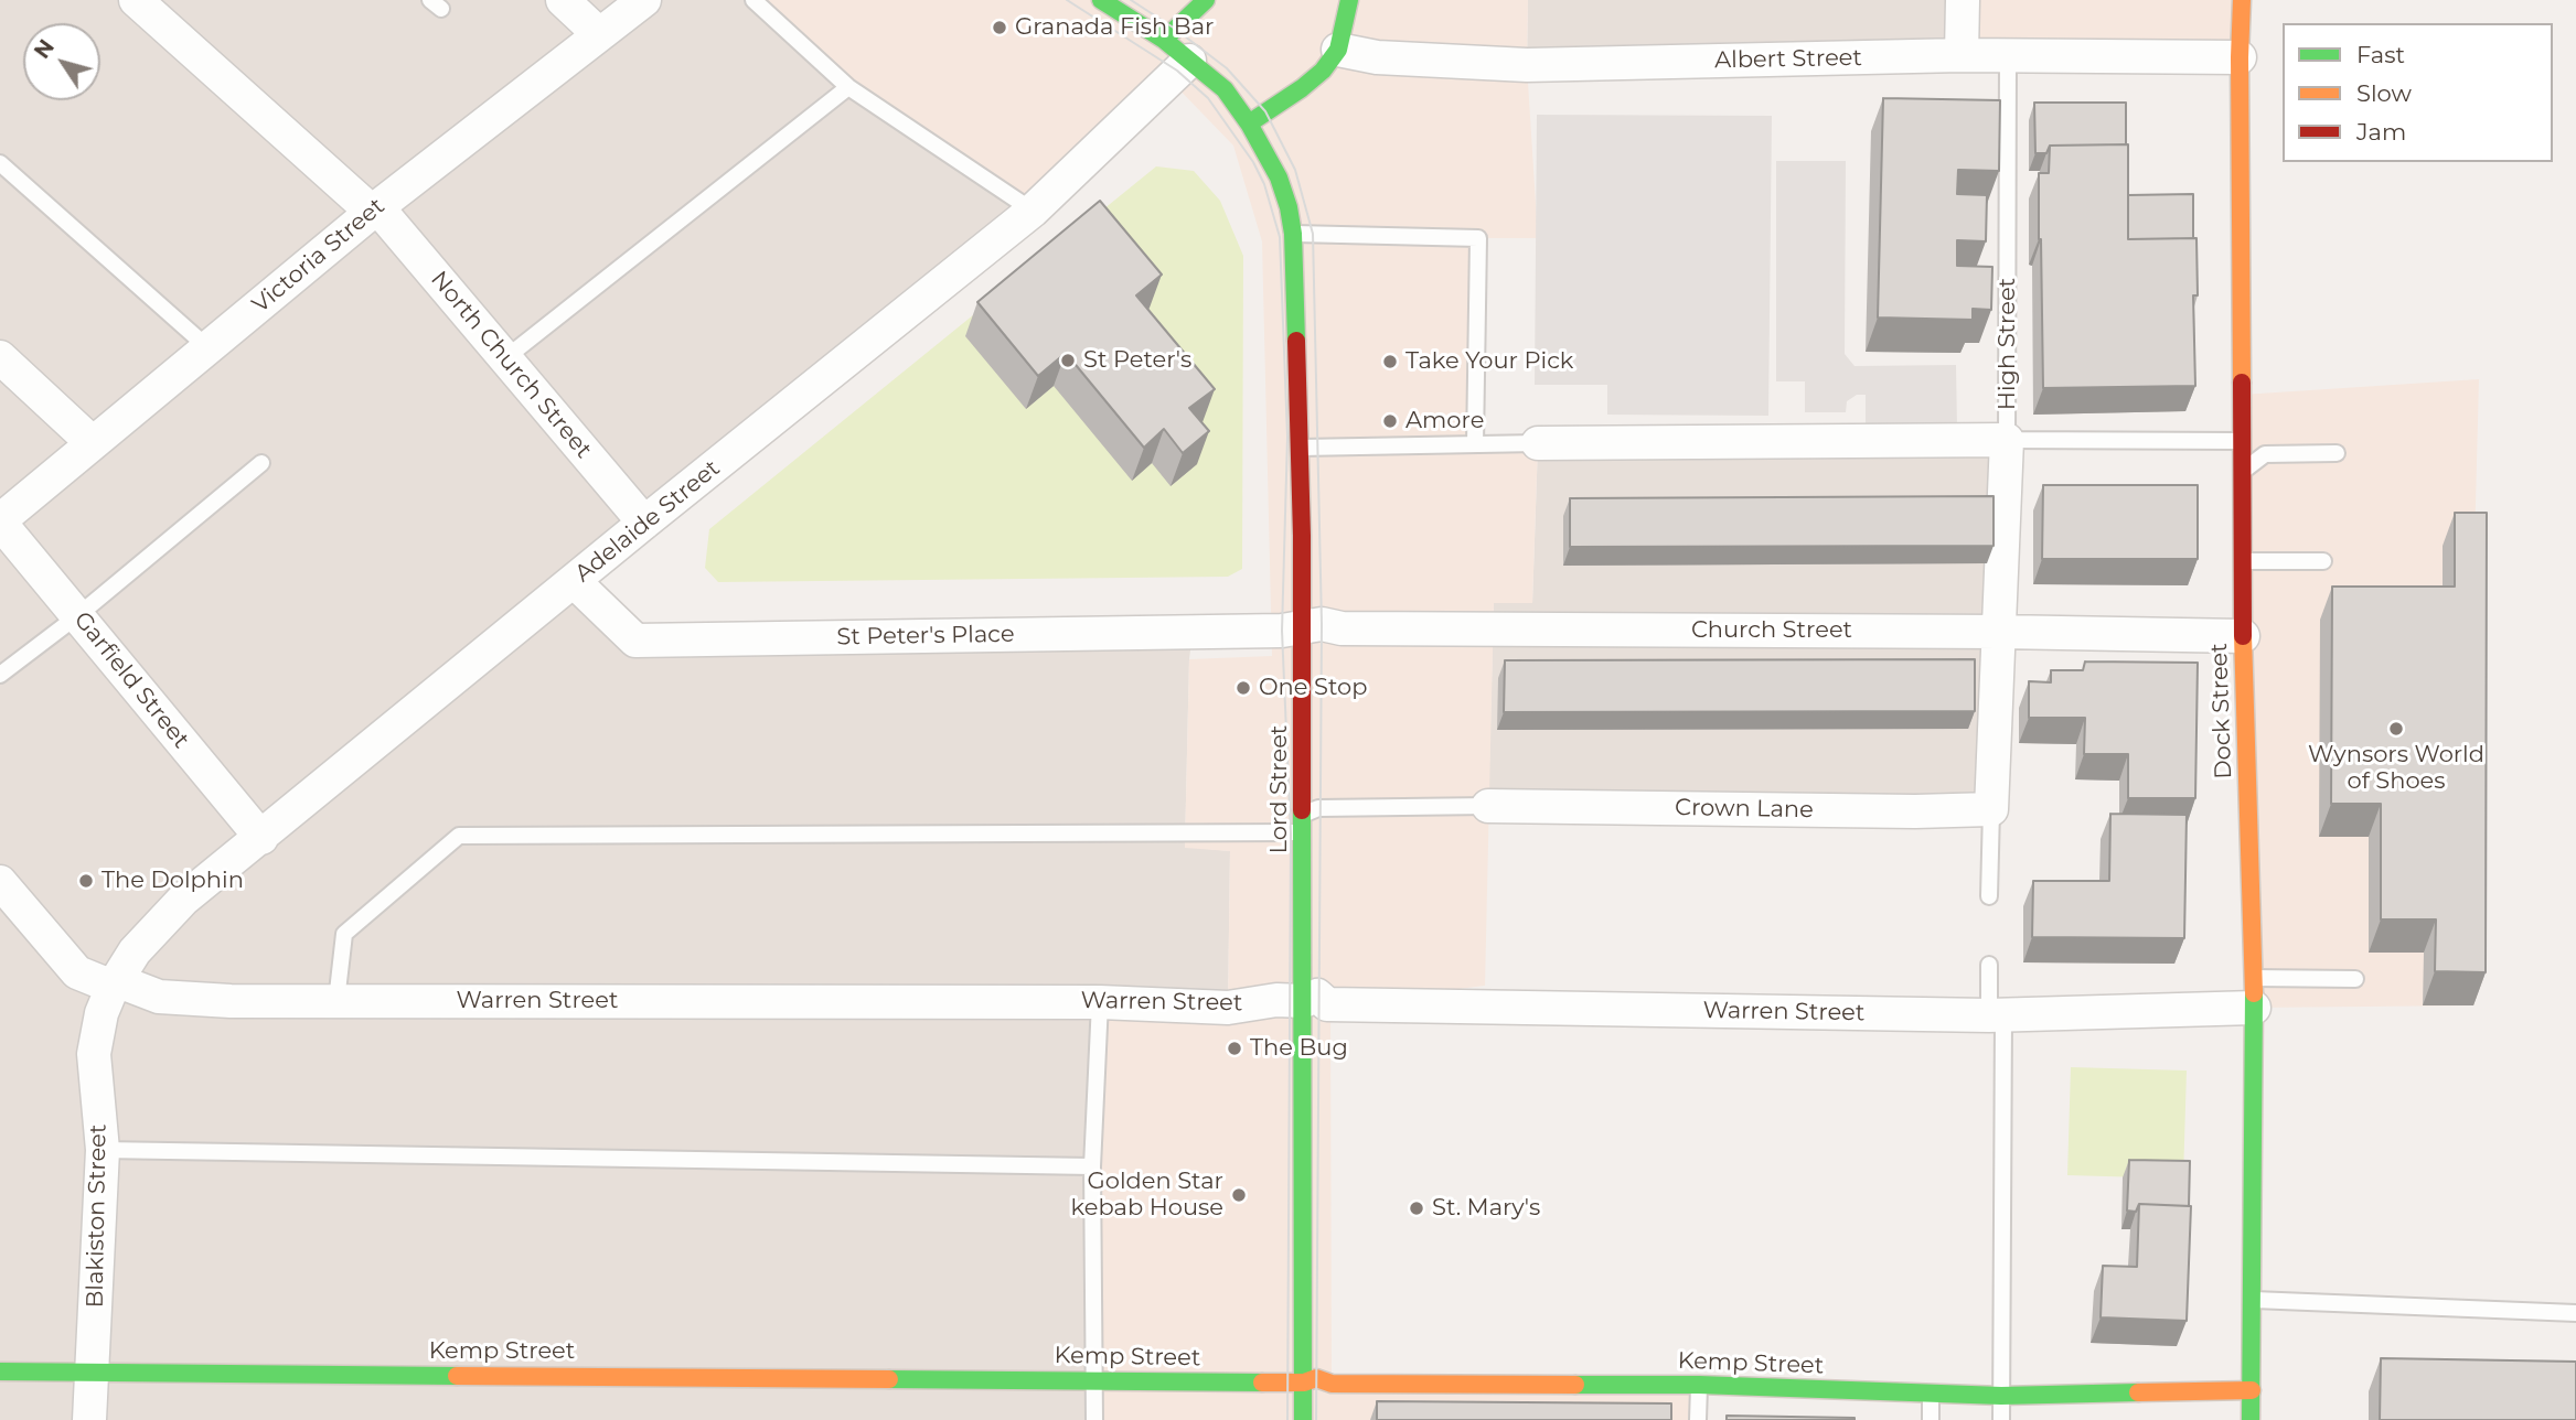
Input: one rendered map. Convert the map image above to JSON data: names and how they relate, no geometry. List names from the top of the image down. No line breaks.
{"streets":{"main road":["Dock Street","Lord Street","Kemp Street"],"street":["Albert Street","Victoria Street","High Street","North Church Street","Adelaide Street","Church Street","St Peter's Place","Garfield Street","Crown Lane","Warren Street","Blakiston Street"]},"crossings":[["Albert Street","High Street"],["Albert Street","Dock Street"],["Victoria Street","North Church Street"],["Victoria Street","Garfield Street"],["High Street","Church Street"],["North Church Street","Adelaide Street"],["Adelaide Street","St Peter's Place"],["Adelaide Street","Garfield Street"],["Adelaide Street","Lord Street"],["Adelaide Street","Warren Street"],["Adelaide Street","Blakiston Street"],["Church Street","St Peter's Place"],["Church Street","Dock Street"],["Church Street","Lord Street"],["St Peter's Place","Lord Street"],["Dock Street","Warren Street"],["Dock Street","Kemp Street"],["Lord Street","Crown Lane"],["Lord Street","Warren Street"],["Lord Street","Kemp Street"],["Crown Lane","Warren Street"],["Warren Street","Blakiston Street"],["Blakiston Street","Kemp Street"]],"places":["Granada Fish Bar","St Peter's","Take Your Pick","Amore","One Stop","Wynsors World of Shoes","The Dolphin","The Bug","Golden Star kebab House","St. Mary's"],"legend":["Fast","Slow","Jam"],"north":"top left"}
